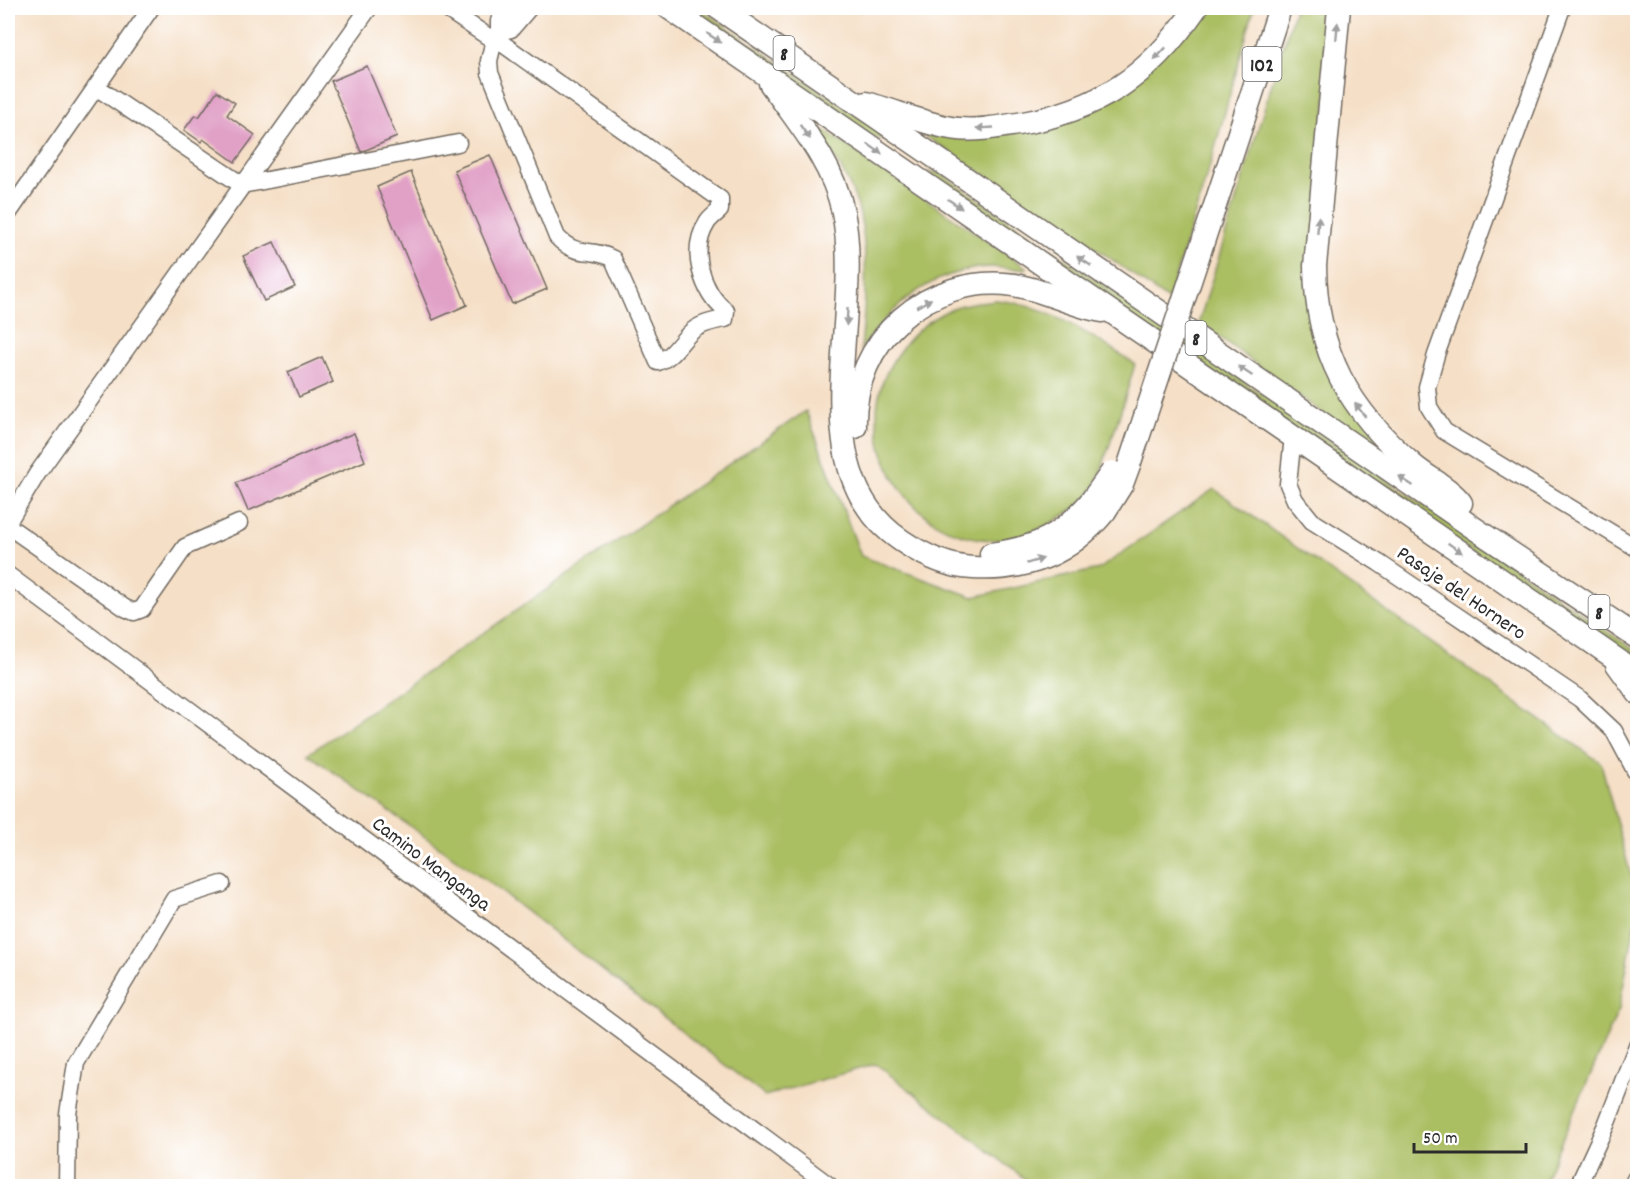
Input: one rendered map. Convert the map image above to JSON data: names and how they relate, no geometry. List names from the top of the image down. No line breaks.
{"streets":{"highway":["8","102"],"street":["Pasaje del Hornero","Camino Manganga"]},"crossings":[["8","Pasaje del Hornero"]],"scale_bar":"50 m"}
